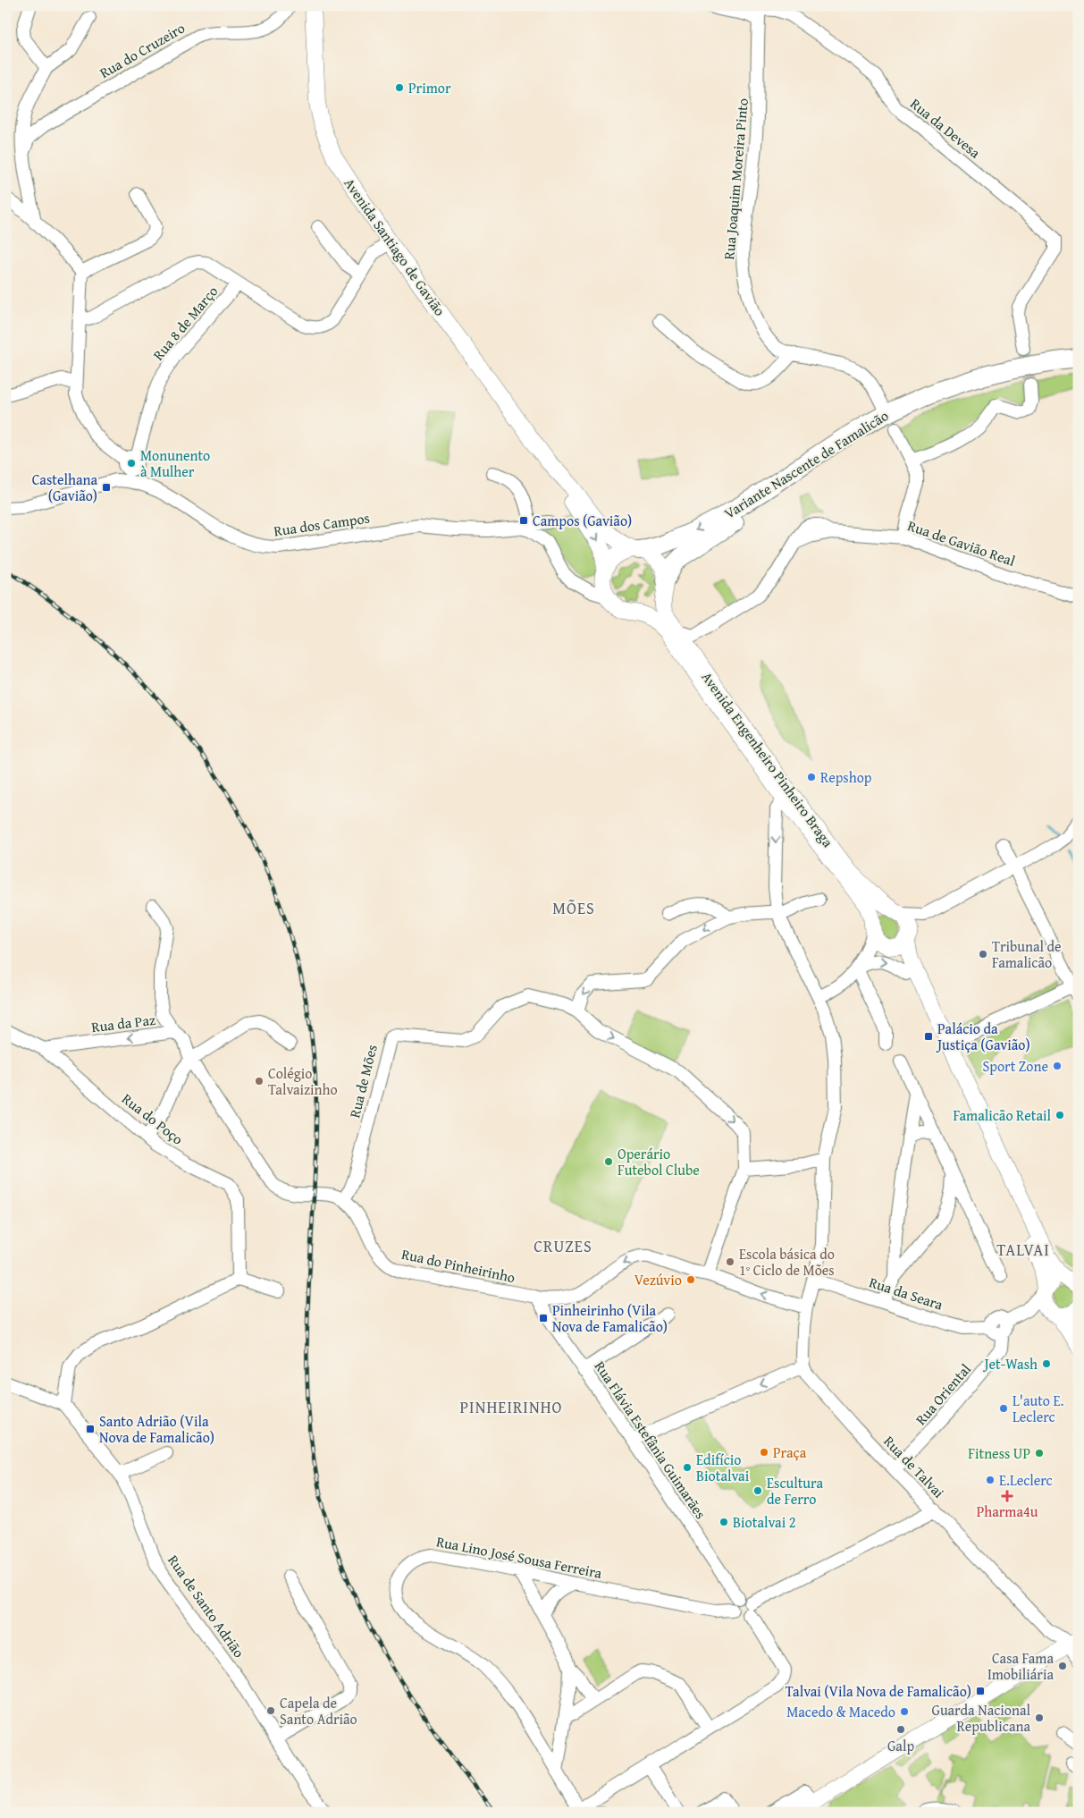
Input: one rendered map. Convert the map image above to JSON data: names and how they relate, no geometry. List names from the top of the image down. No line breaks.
{"streets":{"highway":["Variante Nascente de Famalicão"],"main road":["Avenida Santiago de Gavião","Avenida Engenheiro Pinheiro Braga"],"street":["Rua do Cruzeiro","Rua da Devesa","Rua Joaquim Moreira Pinto","Rua 8 de Março","Rua dos Campos","Rua de Gavião Real","Rua da Paz","Rua de Mões","Rua do Poço","Rua do Pinheirinho","Rua da Seara","Rua Oriental","Rua Flávia Estefânia Guimarães","Rua de Talvai","Rua Lino José Sousa Ferreira","Rua de Santo Adrião"]},"crossings":[["Rua da Devesa","Rua Joaquim Moreira Pinto"],["Avenida Santiago de Gavião","Variante Nascente de Famalicão"],["Avenida Santiago de Gavião","Avenida Engenheiro Pinheiro Braga"],["Variante Nascente de Famalicão","Avenida Engenheiro Pinheiro Braga"],["Rua da Paz","Rua do Poço"],["Rua de Mões","Rua do Pinheirinho"],["Rua do Pinheirinho","Rua Flávia Estefânia Guimarães"],["Rua da Seara","Rua Oriental"],["Rua Oriental","Rua de Talvai"],["Rua Flávia Estefânia Guimarães","Rua Lino José Sousa Ferreira"]],"one_way":["Rua da Paz","Rua do Pinheirinho"],"districts":["MÕES","CRUZES","TALVAI","PINHEIRINHO"],"places":{"other":["Primor","Monunento à Mulher","Repshop","Tribunal de Famalicão","Sport Zone","Colégio Talvaizinho","Famalicão Retail","Operário Futebol Clube","Escola básica do 1º Ciclo de Mões","Vezúvio","Jet-Wash","L'auto E. Leclerc","Praça","Fitness UP","Edifício Biotalvai","E.Leclerc","Escultura de Ferro","Biotalvai 2","Casa Fama Imobiliária","Capela de Santo Adrião","Macedo & Macedo","Guarda Nacional Republicana","Galp"],"transit":["Castelhana (Gavião)","Campos (Gavião)","Palácio da Justiça (Gavião)","Pinheirinho (Vila Nova de Famalicão)","Santo Adrião (Vila Nova de Famalicão)","Talvai (Vila Nova de Famalicão)"],"health":["Pharma4u"]}}
